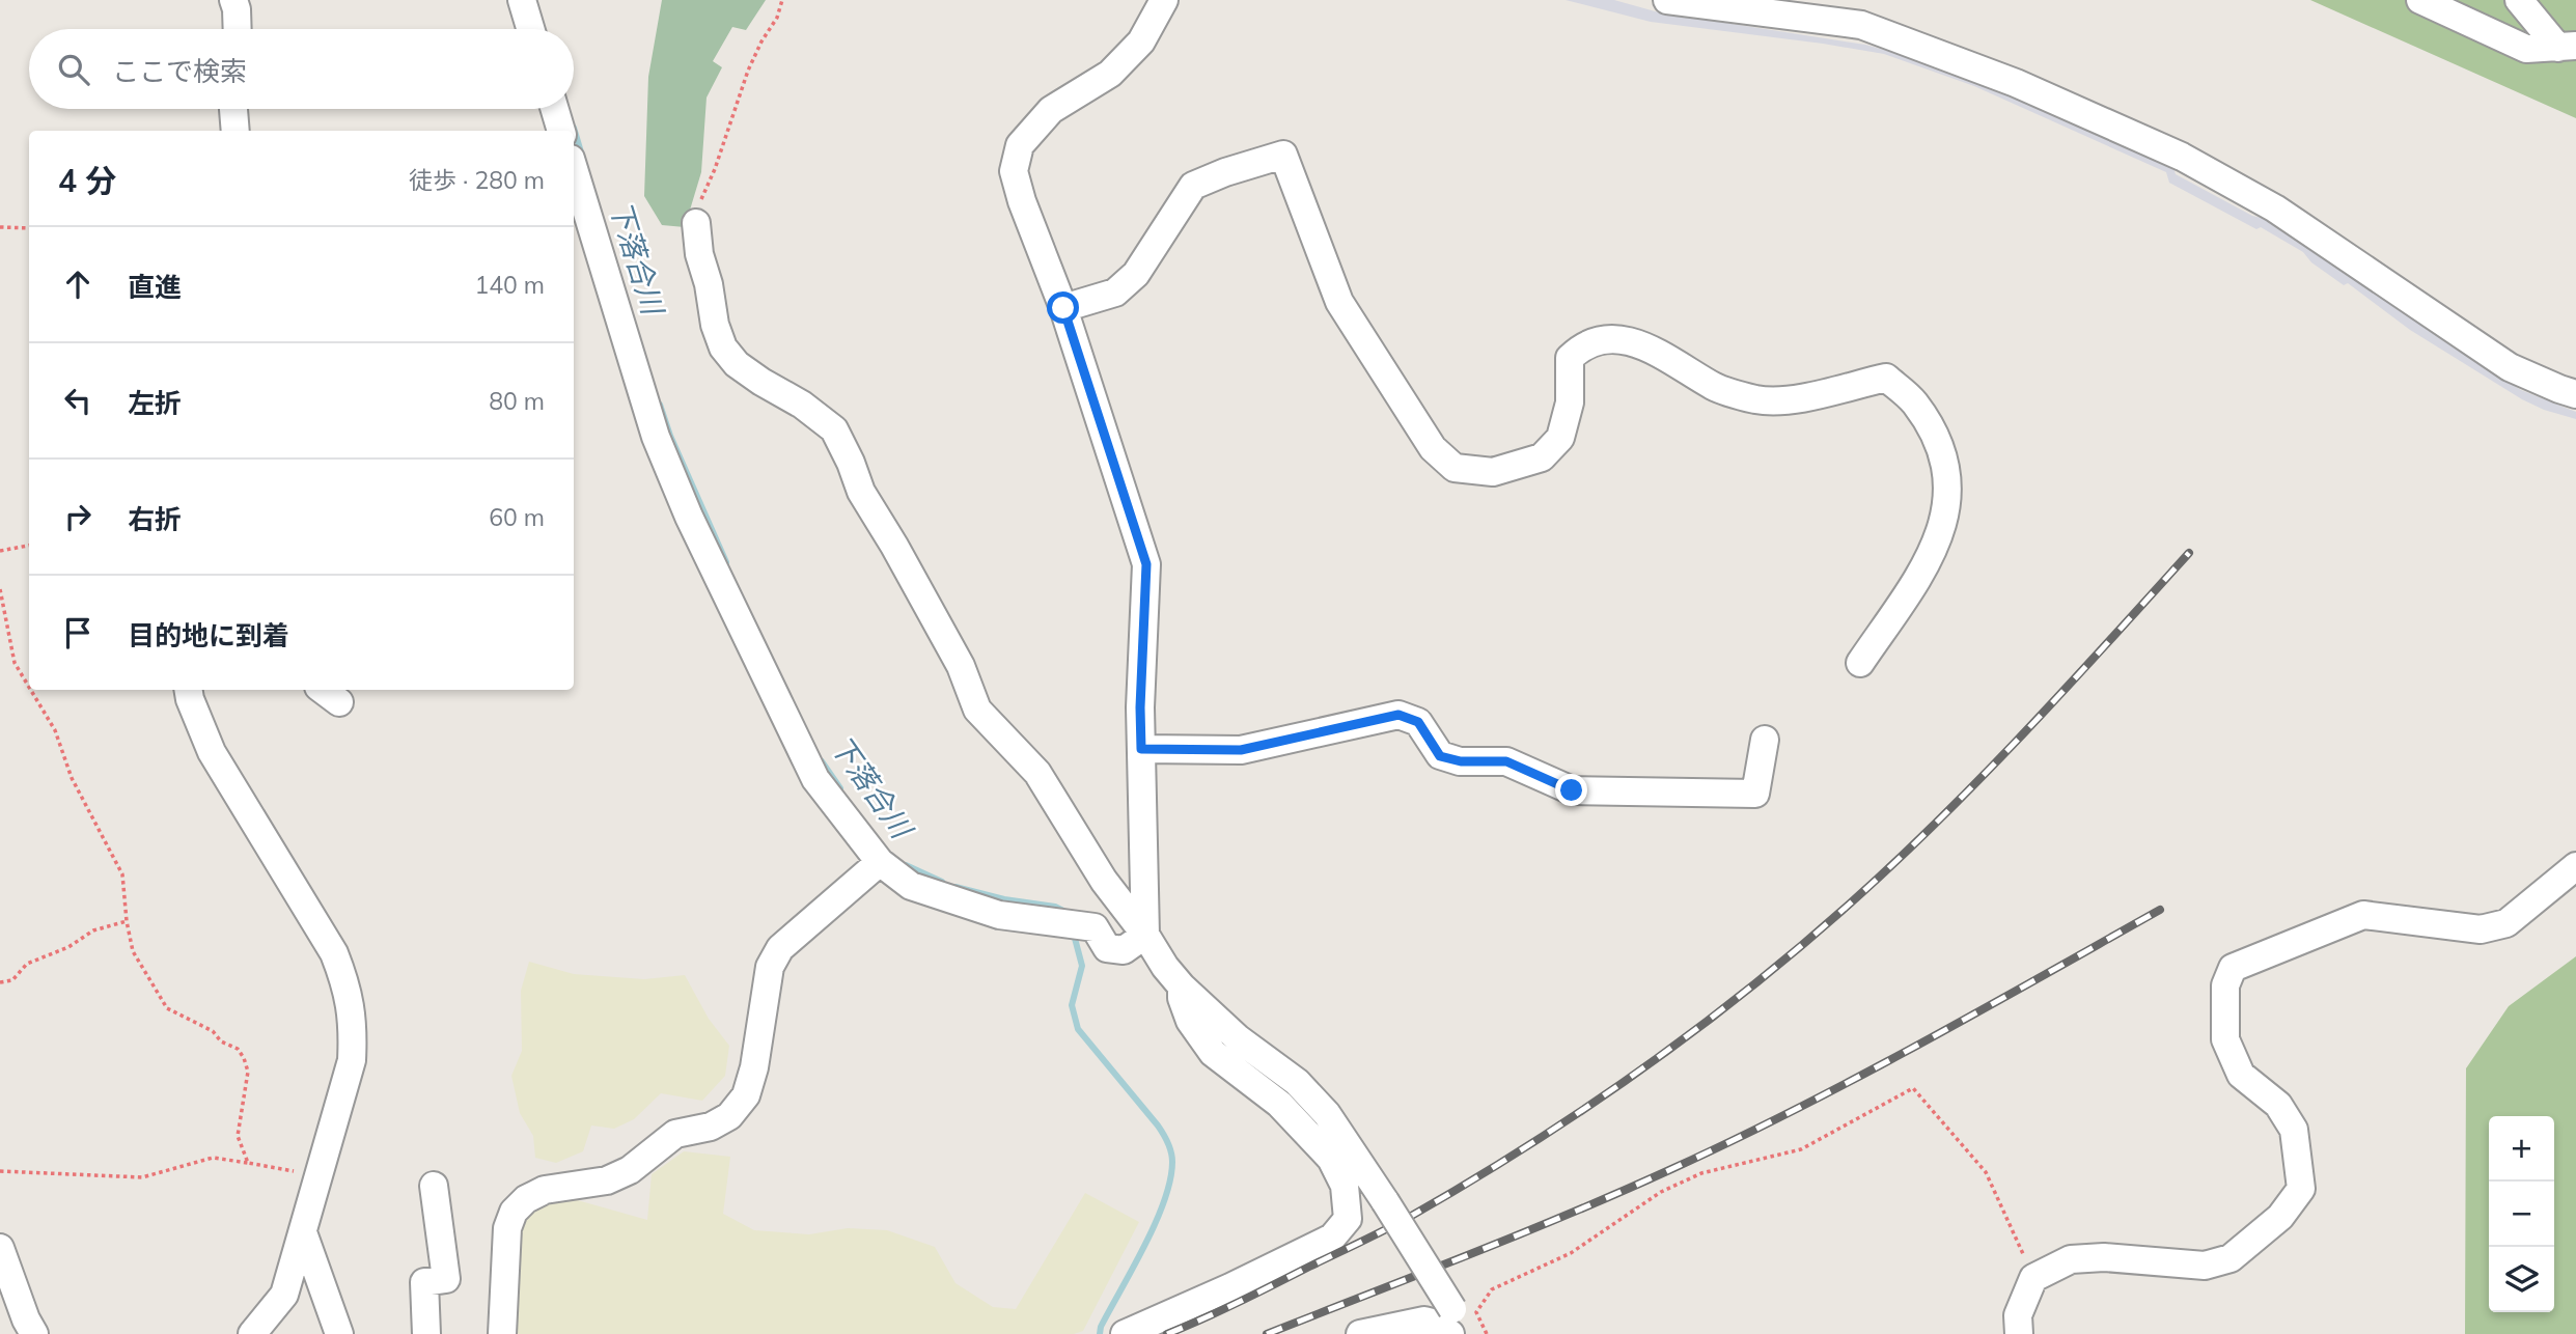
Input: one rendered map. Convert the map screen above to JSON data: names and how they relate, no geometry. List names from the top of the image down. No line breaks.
{"water":["下落合川"],"page":{"search":"ここで検索","heading":["4 分","徒歩 · 280 m"],"list":[["直進","140 m"],["左折","80 m"],["右折","60 m"],"目的地に到着"],"map_buttons":["+","−"]}}
